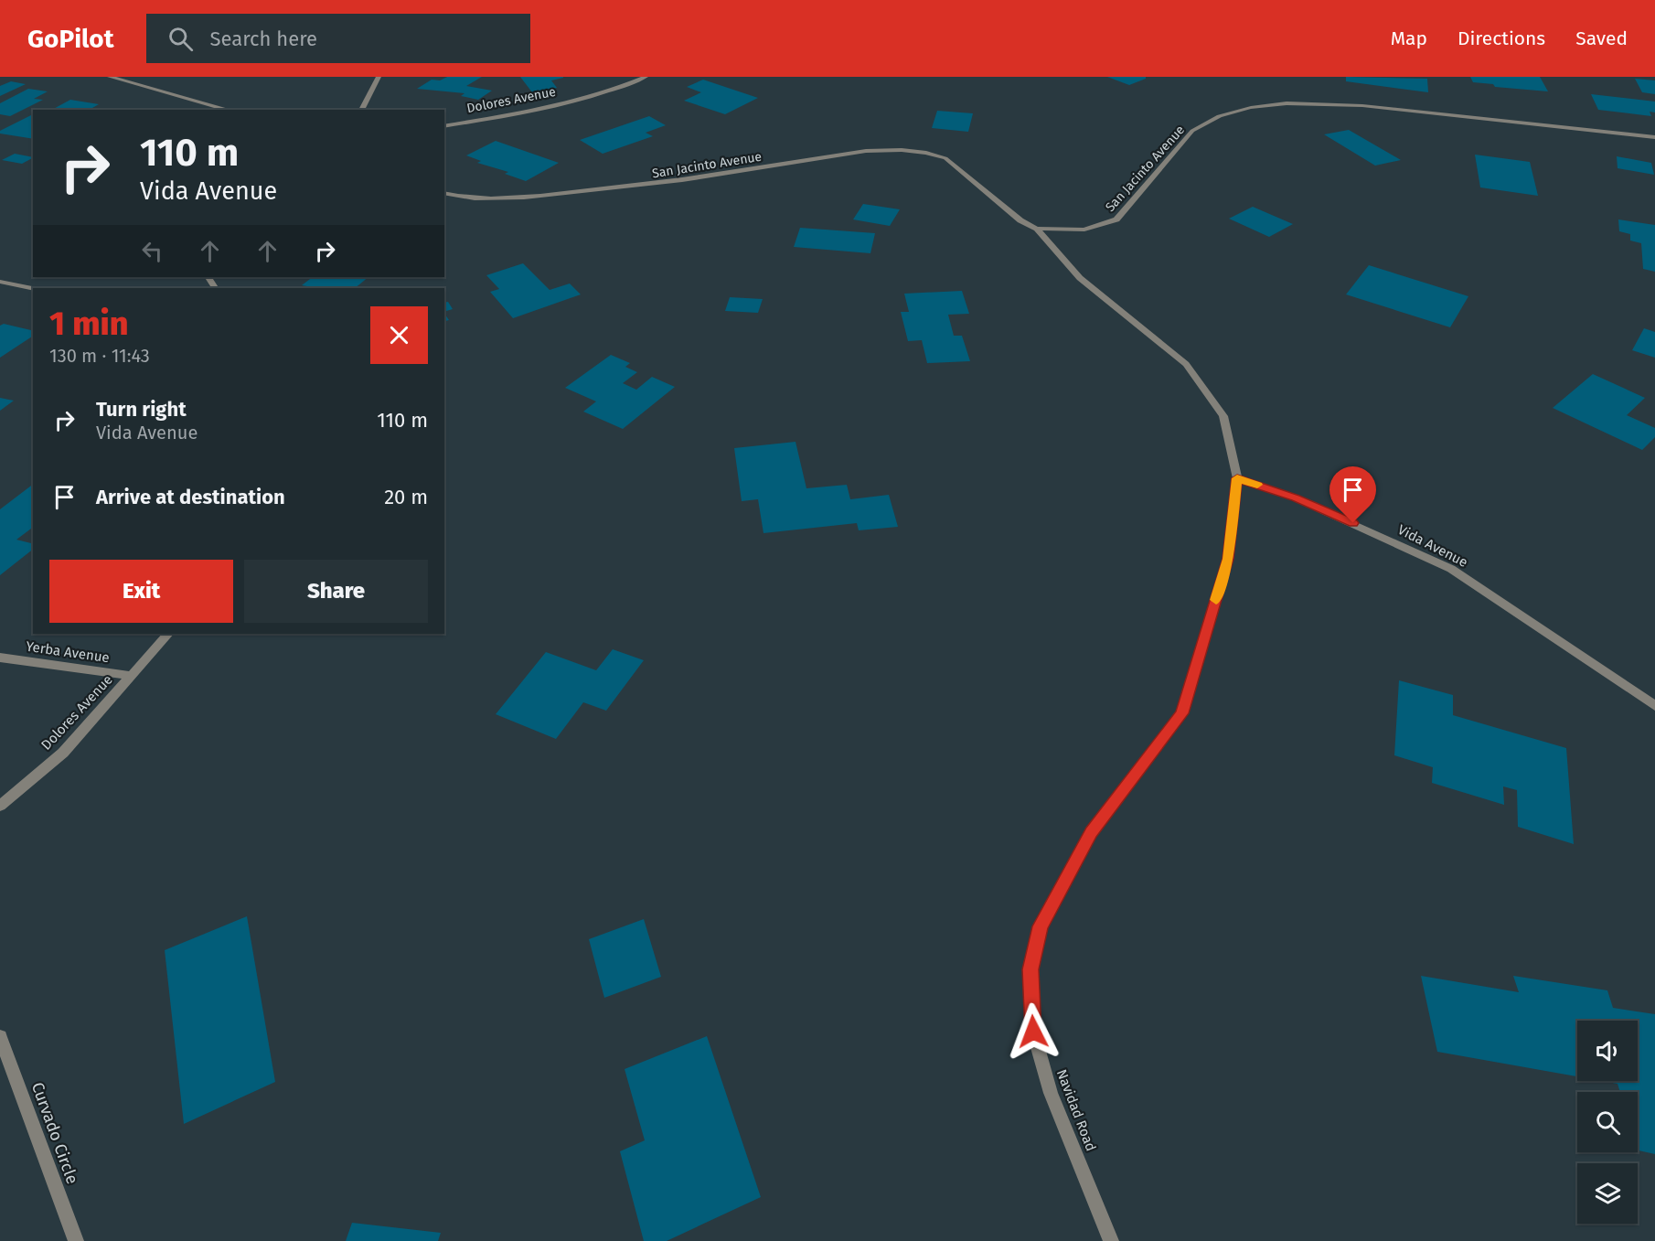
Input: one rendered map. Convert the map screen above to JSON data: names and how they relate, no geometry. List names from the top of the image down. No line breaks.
{"streets":{"street":["Dolores Avenue","San Jacinto Avenue","Vida Avenue","Yerba Avenue","Navidad Road","Curvado Circle"]},"crossings":[["Dolores Avenue","Yerba Avenue"],["Vida Avenue","Navidad Road"]],"page":{"header":"GoPilot","search":"Search here","nav":["Map","Directions","Saved"],"turn":["110 m","Vida Avenue"],"heading":["1 min","130 m · 11:43"],"list":[{"name":"Turn right","note":"Vida Avenue","value":"110 m"},{"name":"Arrive at destination","value":"20 m"}],"buttons":["Exit","Share"]}}
